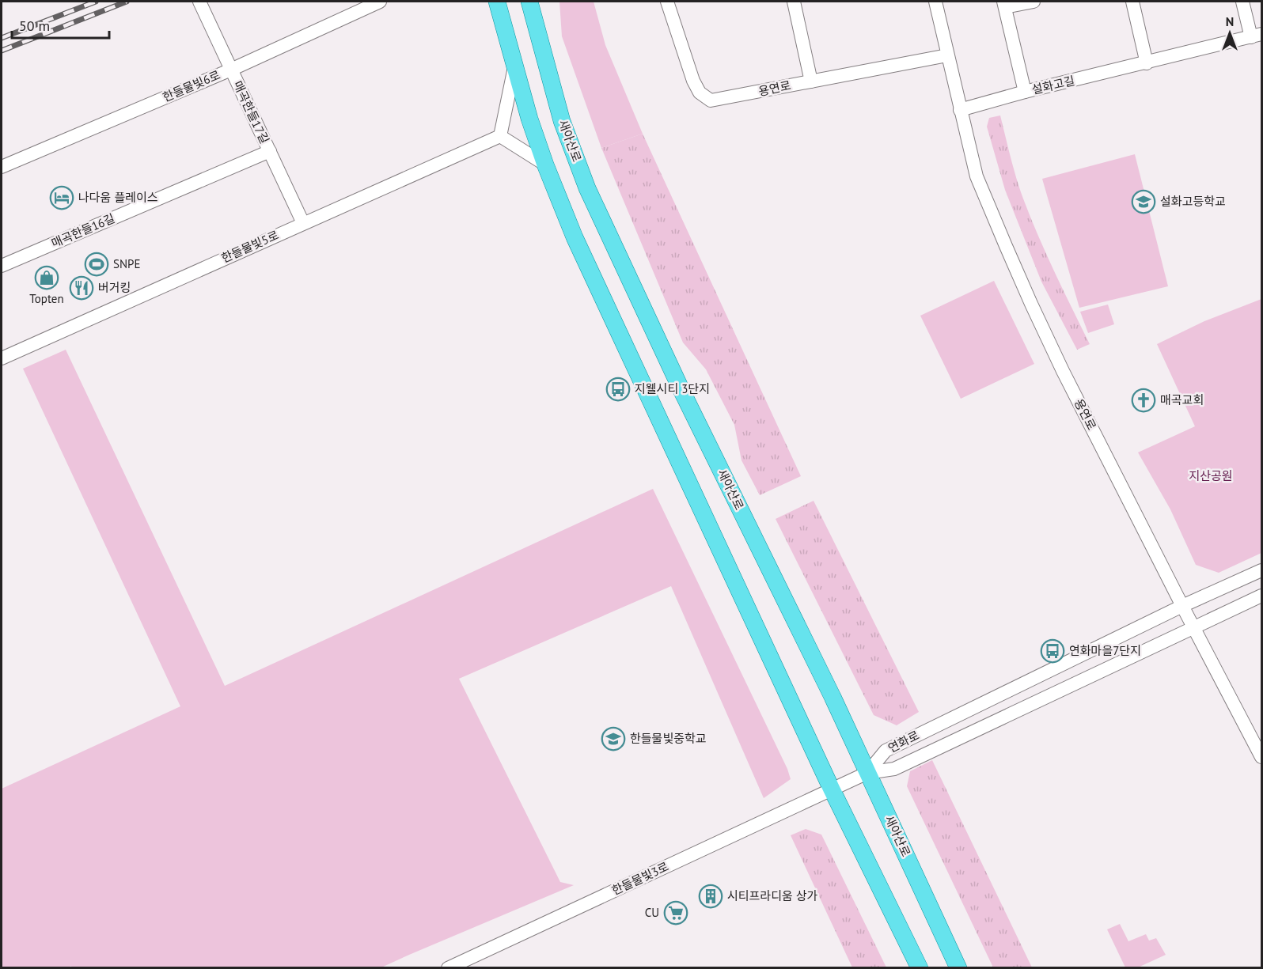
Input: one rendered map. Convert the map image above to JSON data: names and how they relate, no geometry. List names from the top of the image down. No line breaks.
{"streets":{"main road":["새아산로"],"street":["설화고길","한들물빛6로","용연로","매곡한들17길","매곡한들16길","한들물빛5로","연화로","한들물빛3로"]},"crossings":[["설화고길","용연로"],["한들물빛6로","매곡한들17길"],["용연로","연화로"],["매곡한들17길","매곡한들16길"],["매곡한들17길","한들물빛5로"],["새아산로","연화로"],["새아산로","한들물빛3로"],["연화로","한들물빛3로"]],"parks":["지산공원"],"places":{"hotel":["나다움 플레이스"],"school or university":["설화고등학교","한들물빛중학교"],"sports":["SNPE"],"shop":["Topten"],"restaurant":["버거킹"],"bus stop":["지웰시티 3단지","연화마을7단지"],"church":["매곡교회"],"building":["시티프라디움 상가"],"supermarket":["CU"]},"scale_bar":"50 m","north":"top"}
